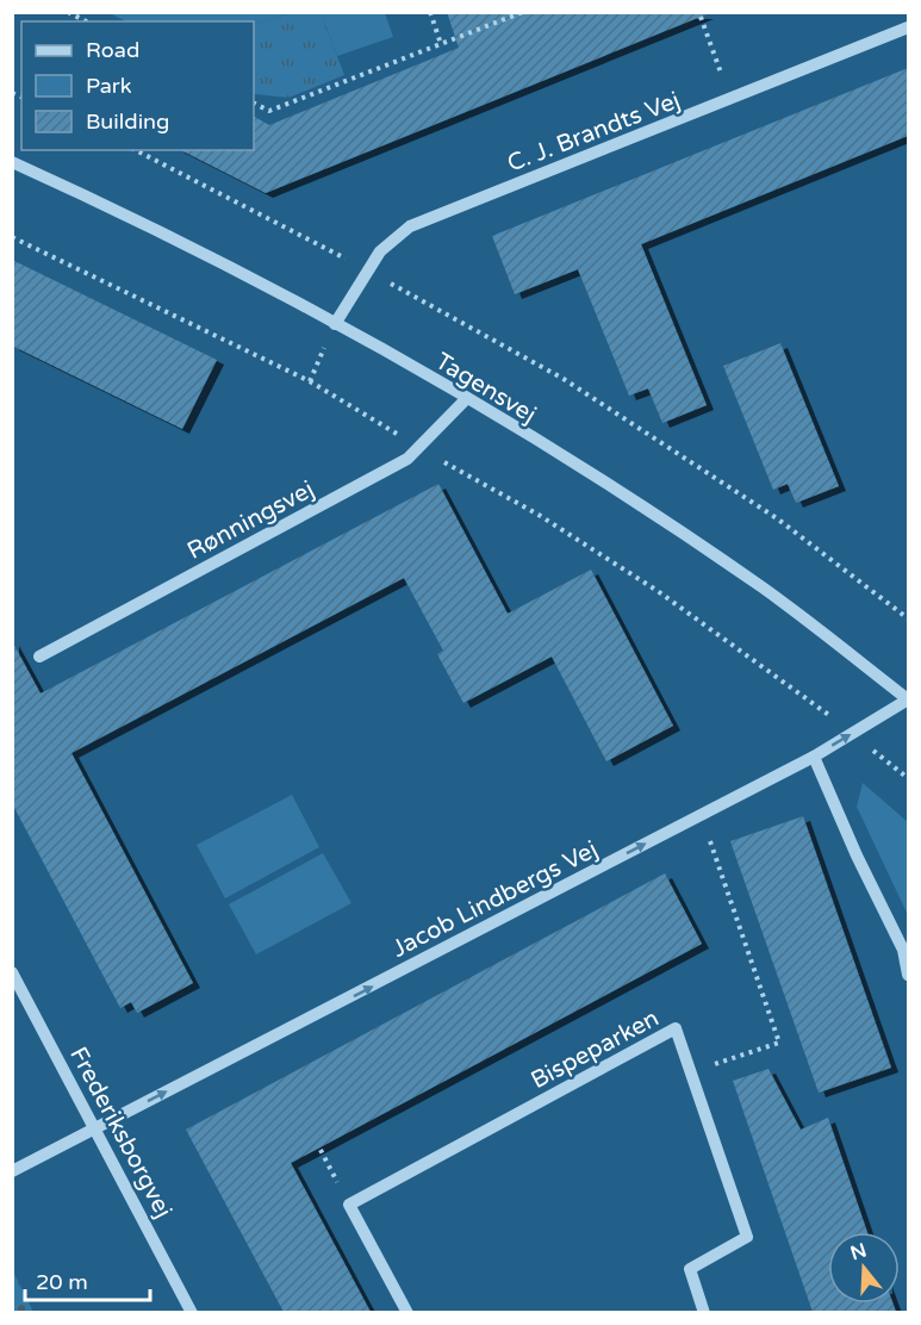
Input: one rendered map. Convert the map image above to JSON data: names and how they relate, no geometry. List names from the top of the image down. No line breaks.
{"streets":{"street":["C. J. Brandts Vej","Tagensvej","Rønningsvej","Jacob Lindbergs Vej","Bispeparken","Frederiksborgvej"]},"crossings":[["C. J. Brandts Vej","Tagensvej"],["Tagensvej","Rønningsvej"],["Tagensvej","Jacob Lindbergs Vej"],["Jacob Lindbergs Vej","Frederiksborgvej"]],"one_way":["Jacob Lindbergs Vej"],"legend":["Road","Park","Building"],"scale_bar":"20 m","north":"top"}
